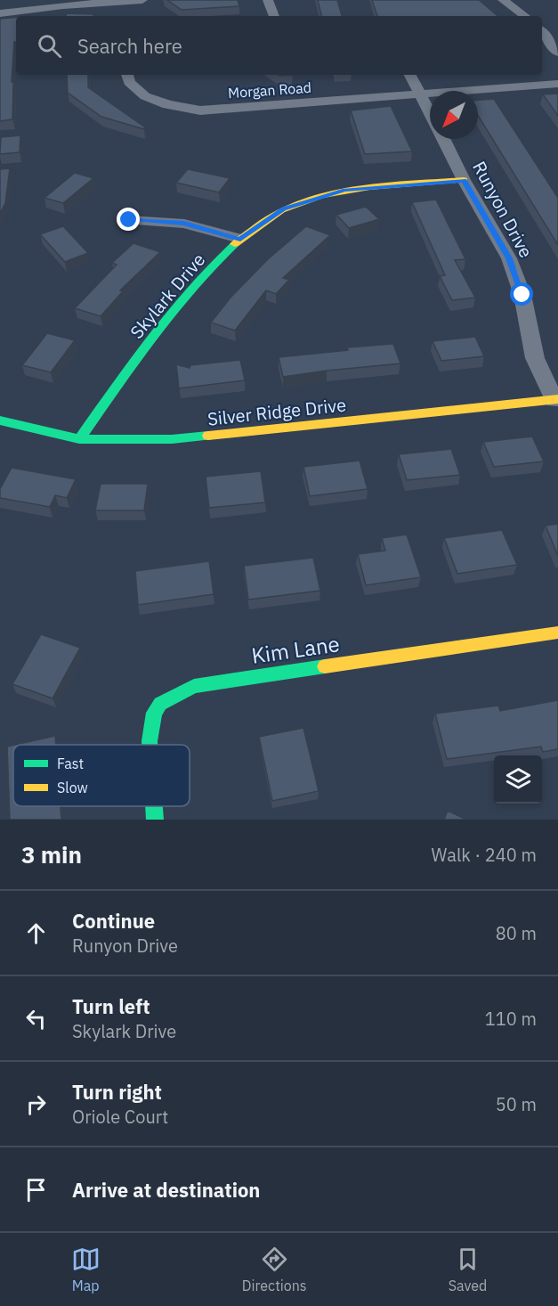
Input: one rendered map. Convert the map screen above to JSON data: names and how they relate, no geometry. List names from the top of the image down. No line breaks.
{"streets":{"street":["Morgan Road","Runyon Drive","Skylark Drive","Silver Ridge Drive","Kim Lane"]},"crossings":[["Morgan Road","Runyon Drive"],["Runyon Drive","Skylark Drive"],["Runyon Drive","Silver Ridge Drive"],["Skylark Drive","Silver Ridge Drive"]],"legend":["Fast","Slow"],"north":"bottom left","page":{"search":"Search here","heading":["3 min","Walk · 240 m"],"list":[["Continue","Runyon Drive","80 m"],["Turn left","Skylark Drive","110 m"],["Turn right","Oriole Court","50 m"],"Arrive at destination"],"nav":["Map","Directions","Saved"]}}
